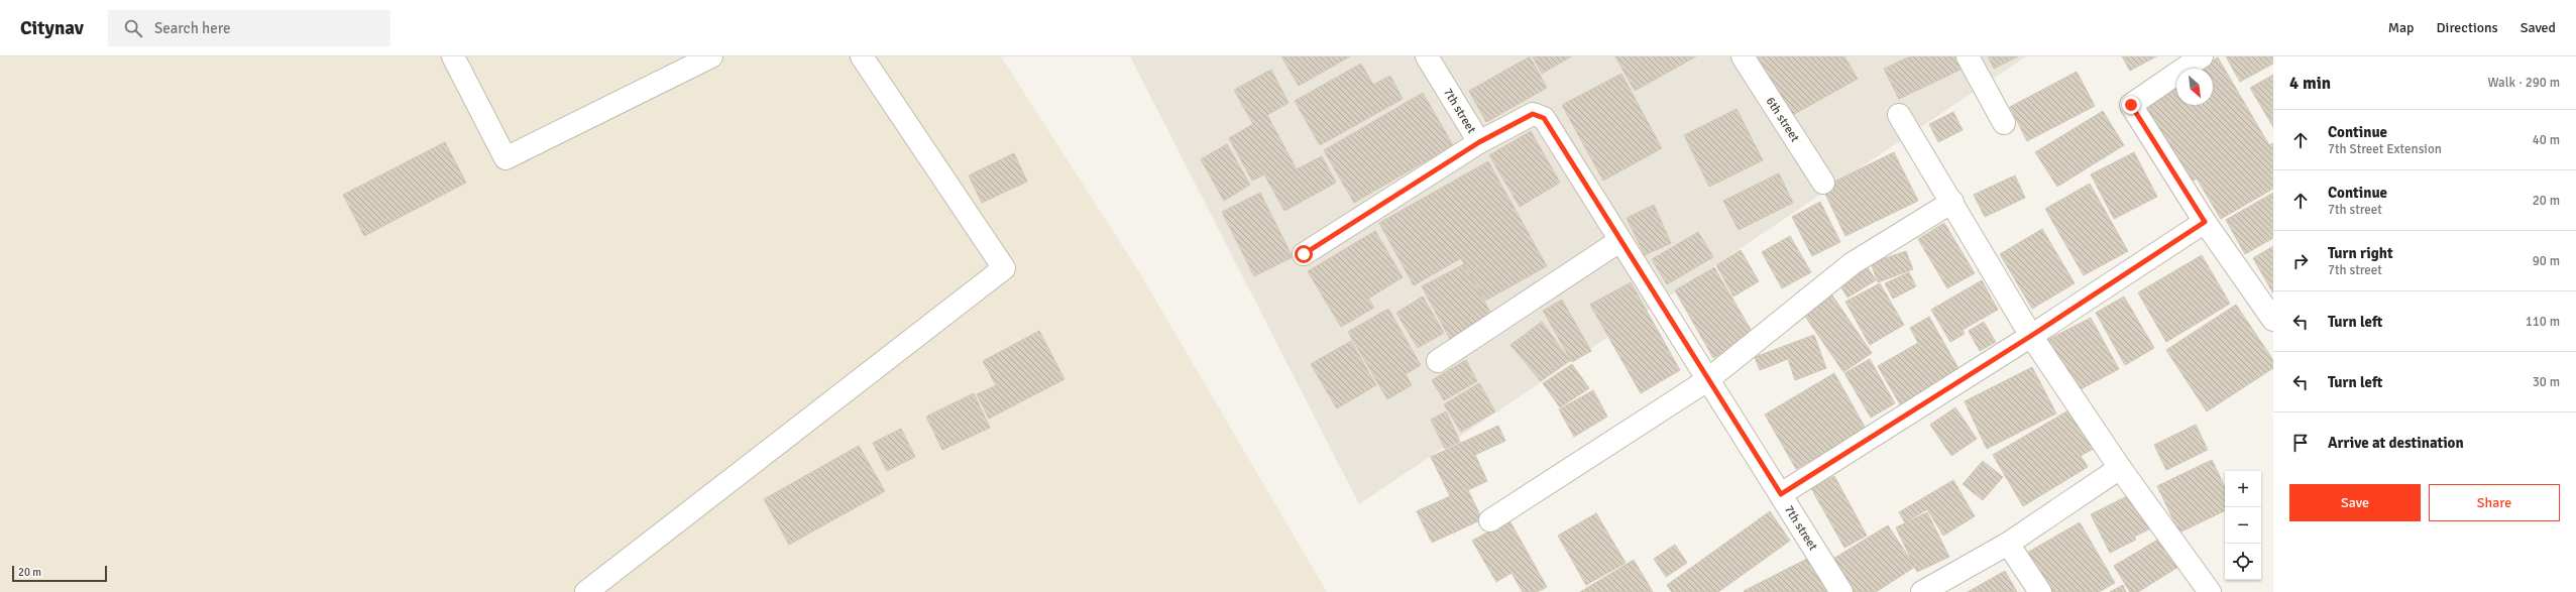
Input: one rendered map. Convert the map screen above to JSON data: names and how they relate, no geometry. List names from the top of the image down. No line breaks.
{"streets":{"street":["7th street","6th street"]},"scale_bar":"20 m","north":"bottom right","page":{"header":"Citynav","search":"Search here","nav":["Map","Directions","Saved"],"heading":["4 min","Walk · 290 m"],"list":[["Continue","7th Street Extension","40 m"],["Continue","7th street","20 m"],["Turn right","7th street","90 m"],["Turn left","110 m"],["Turn left","30 m"],"Arrive at destination"],"map_buttons":["+","−"],"buttons":["Save","Share"],"scale":"20 m"}}
